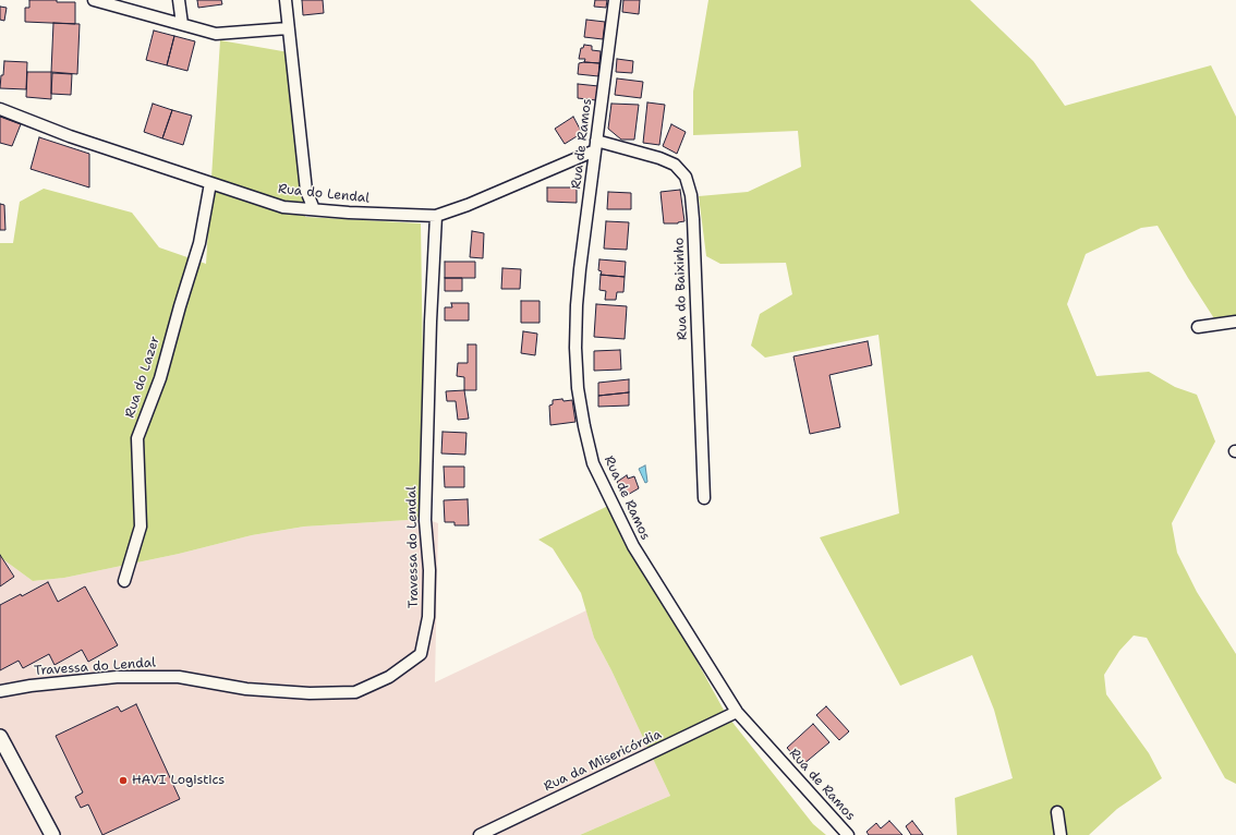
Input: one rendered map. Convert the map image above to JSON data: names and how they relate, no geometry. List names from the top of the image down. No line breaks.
{"streets":{"street":["Rua de Ramos","Rua do Lendal","Rua do Baixinho","Rua do Lazer","Travessa do Lendal","Rua da Misericórdia"]},"crossings":[["Rua de Ramos","Rua do Lendal"],["Rua de Ramos","Rua do Baixinho"],["Rua de Ramos","Rua da Misericórdia"],["Rua do Lendal","Rua do Baixinho"],["Rua do Lendal","Rua do Lazer"],["Rua do Lendal","Travessa do Lendal"]],"places":["HAVI Logistics"]}
